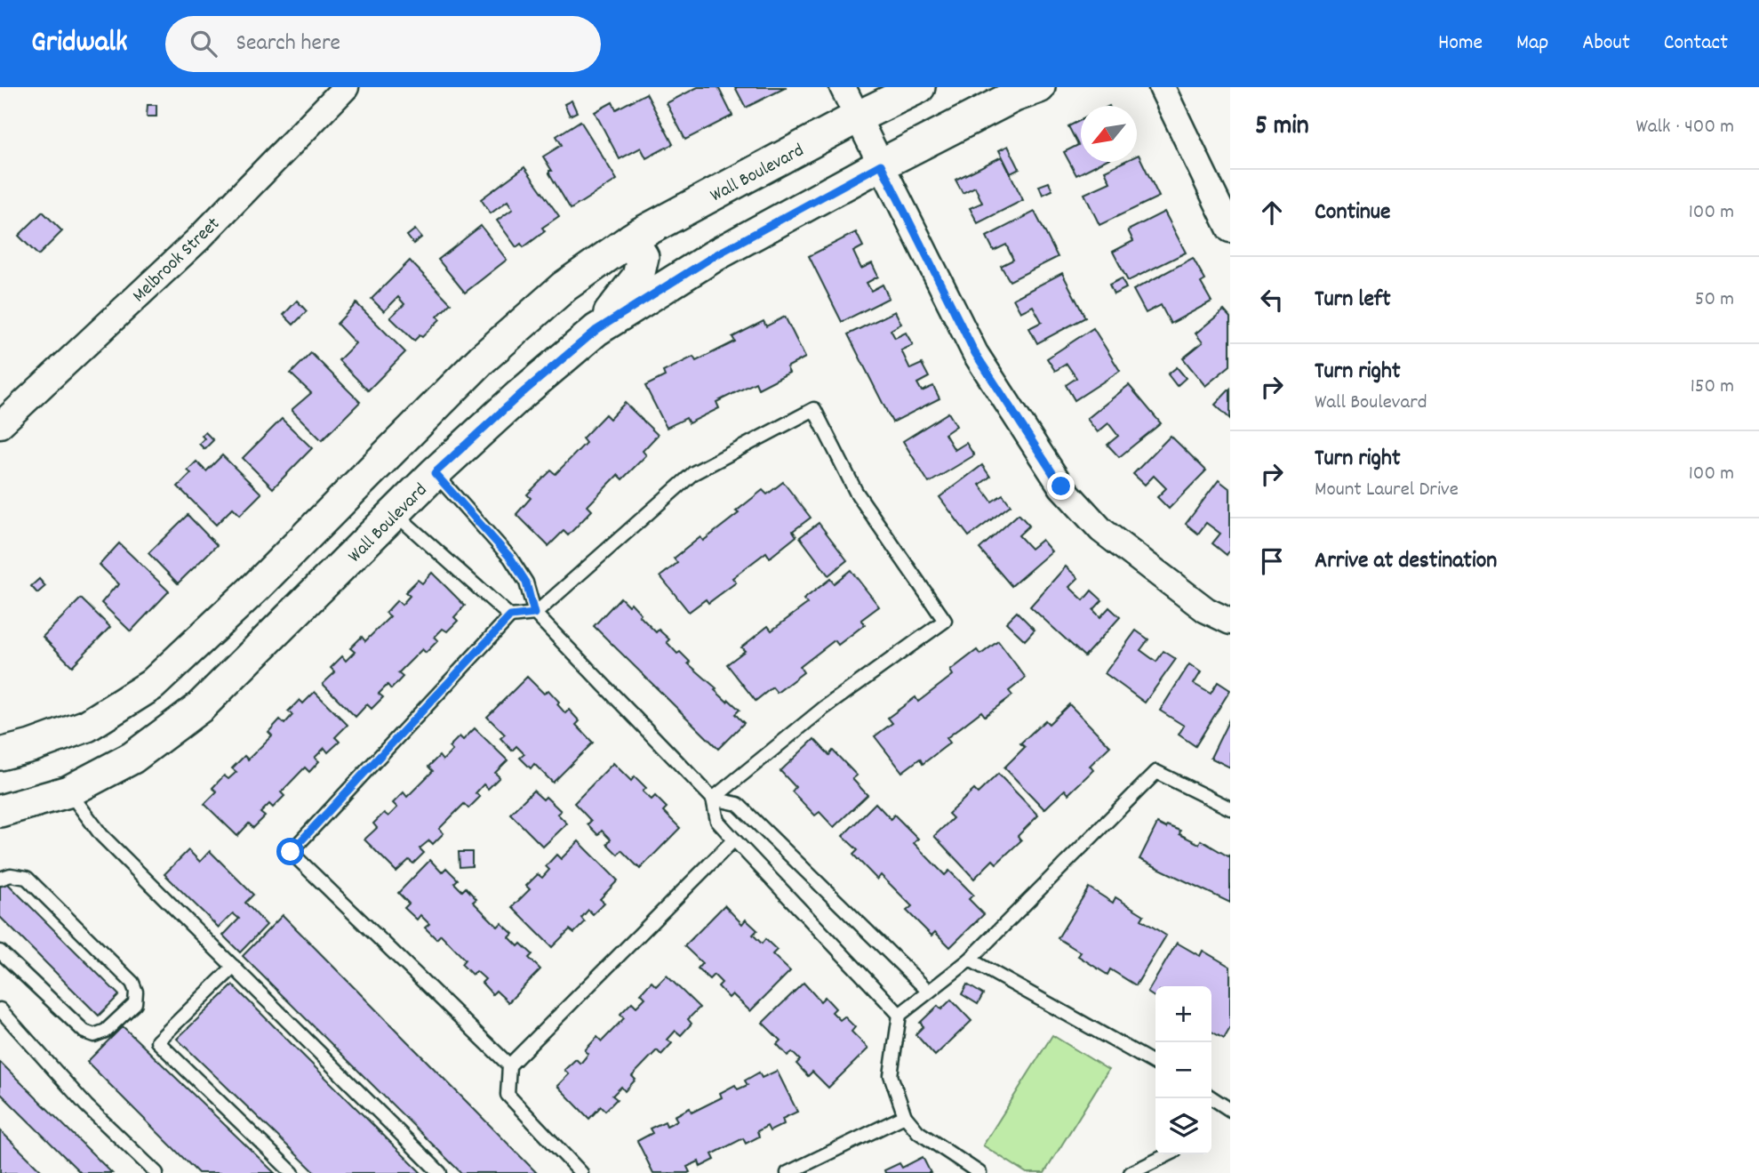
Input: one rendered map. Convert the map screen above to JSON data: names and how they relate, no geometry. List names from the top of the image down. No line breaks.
{"streets":{"street":["Wall Boulevard","Melbrook Street"]},"north":"bottom left","page":{"header":"Gridwalk","search":"Search here","nav":["Home","Map","About","Contact"],"heading":["5 min","Walk · 400 m"],"list":[["Continue","100 m"],["Turn left","50 m"],["Turn right","Wall Boulevard","150 m"],["Turn right","Mount Laurel Drive","100 m"],"Arrive at destination"],"map_buttons":["+","−"]}}
